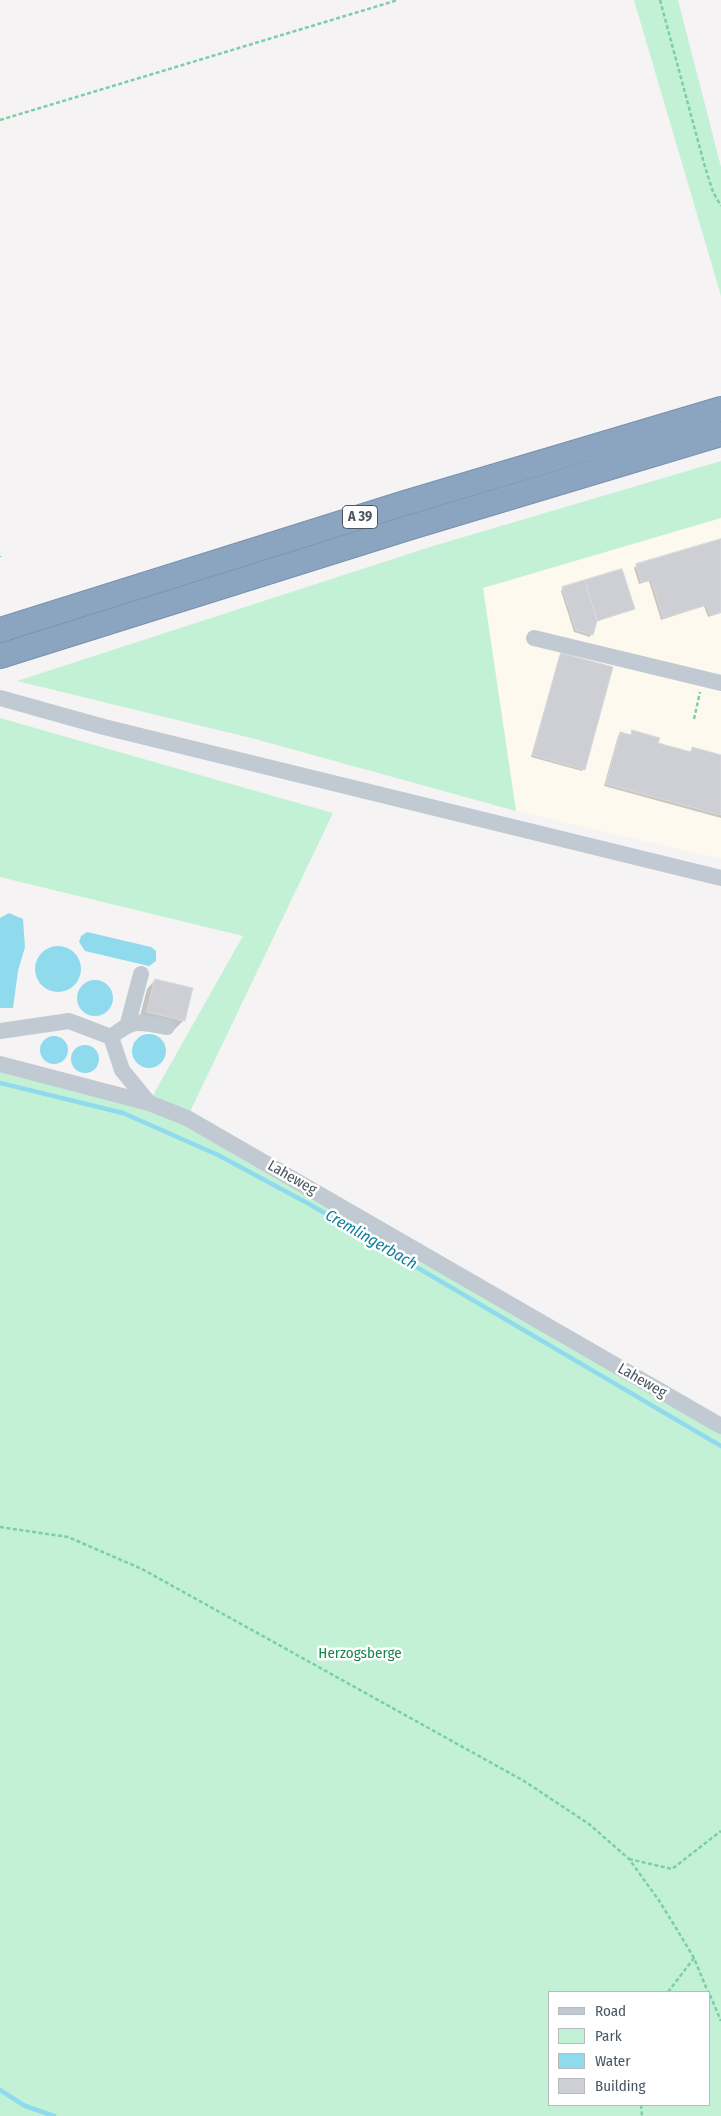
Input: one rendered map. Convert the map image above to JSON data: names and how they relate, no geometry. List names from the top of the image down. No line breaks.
{"streets":{"highway":["A 39"],"street":["Laheweg"]},"water":["Cremlingerbach"],"parks":["Herzogsberge"],"legend":["Road","Park","Water","Building"]}
